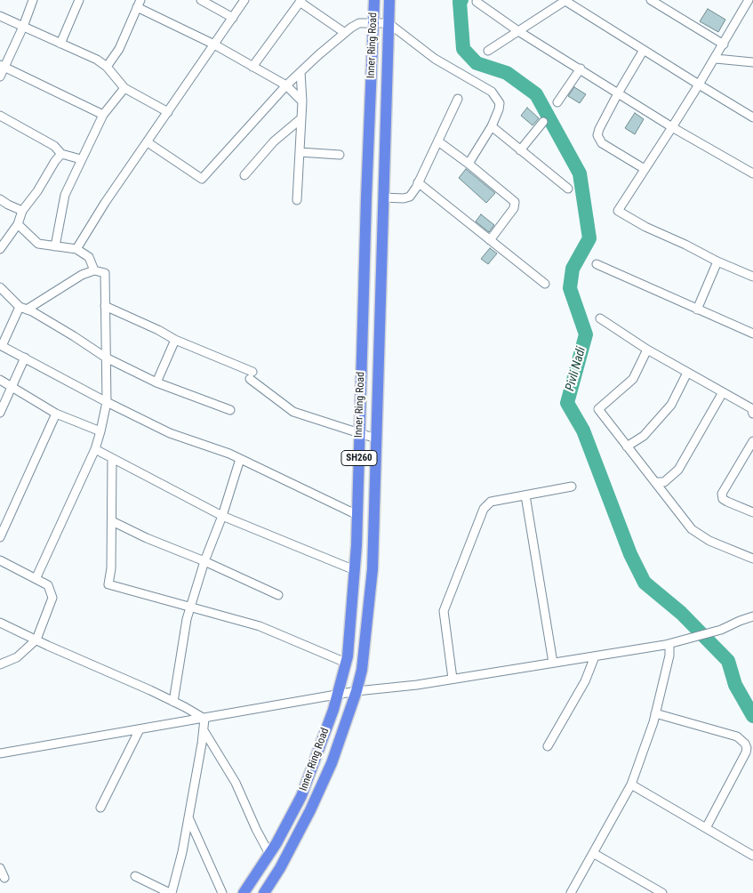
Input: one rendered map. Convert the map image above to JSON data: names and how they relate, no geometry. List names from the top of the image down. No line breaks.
{"streets":{"highway":["Inner Ring Road","SH260"]},"water":["Pivli Nadi"]}
